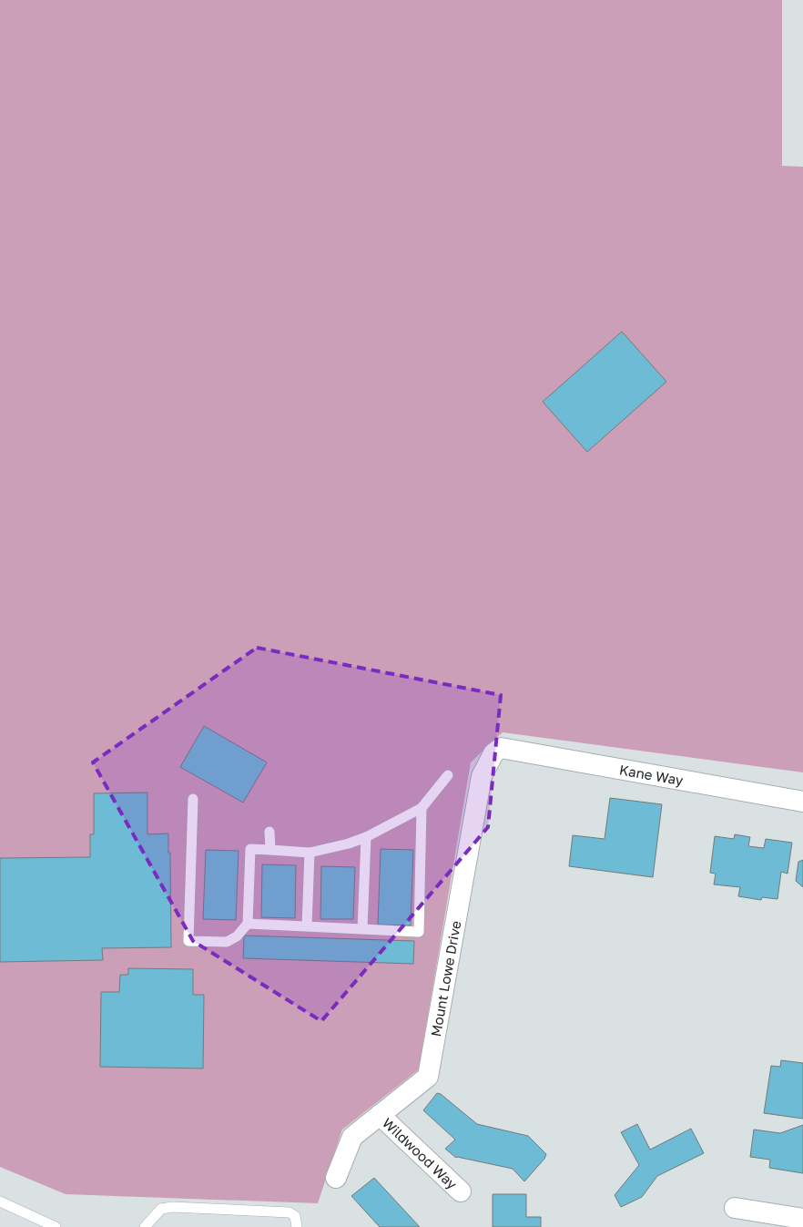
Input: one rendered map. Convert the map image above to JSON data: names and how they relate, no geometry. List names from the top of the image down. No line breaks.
{"streets":{"street":["Kane Way","Mount Lowe Drive","Wildwood Way"]},"crossings":[["Kane Way","Mount Lowe Drive"],["Mount Lowe Drive","Wildwood Way"]]}
